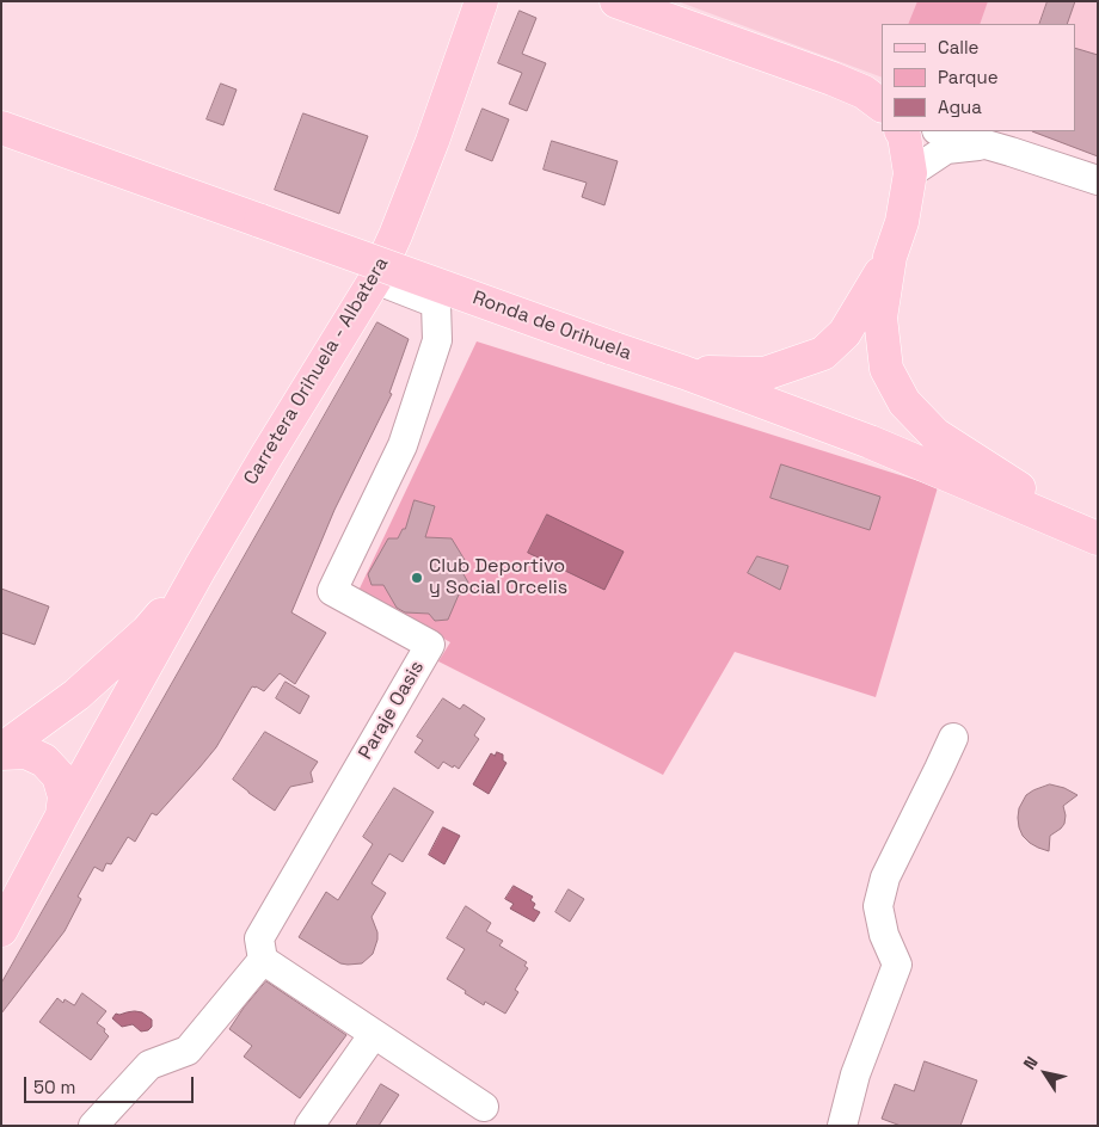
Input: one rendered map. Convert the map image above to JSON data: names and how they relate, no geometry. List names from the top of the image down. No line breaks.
{"streets":{"main road":["Ronda de Orihuela","Carretera Orihuela - Albatera"],"street":["Paraje Oasis"]},"crossings":[["Carretera Orihuela - Albatera","Paraje Oasis"]],"places":["Club Deportivo y Social Orcelis"],"legend":["Calle","Parque","Agua"],"scale_bar":"50 m","north":"top left"}
